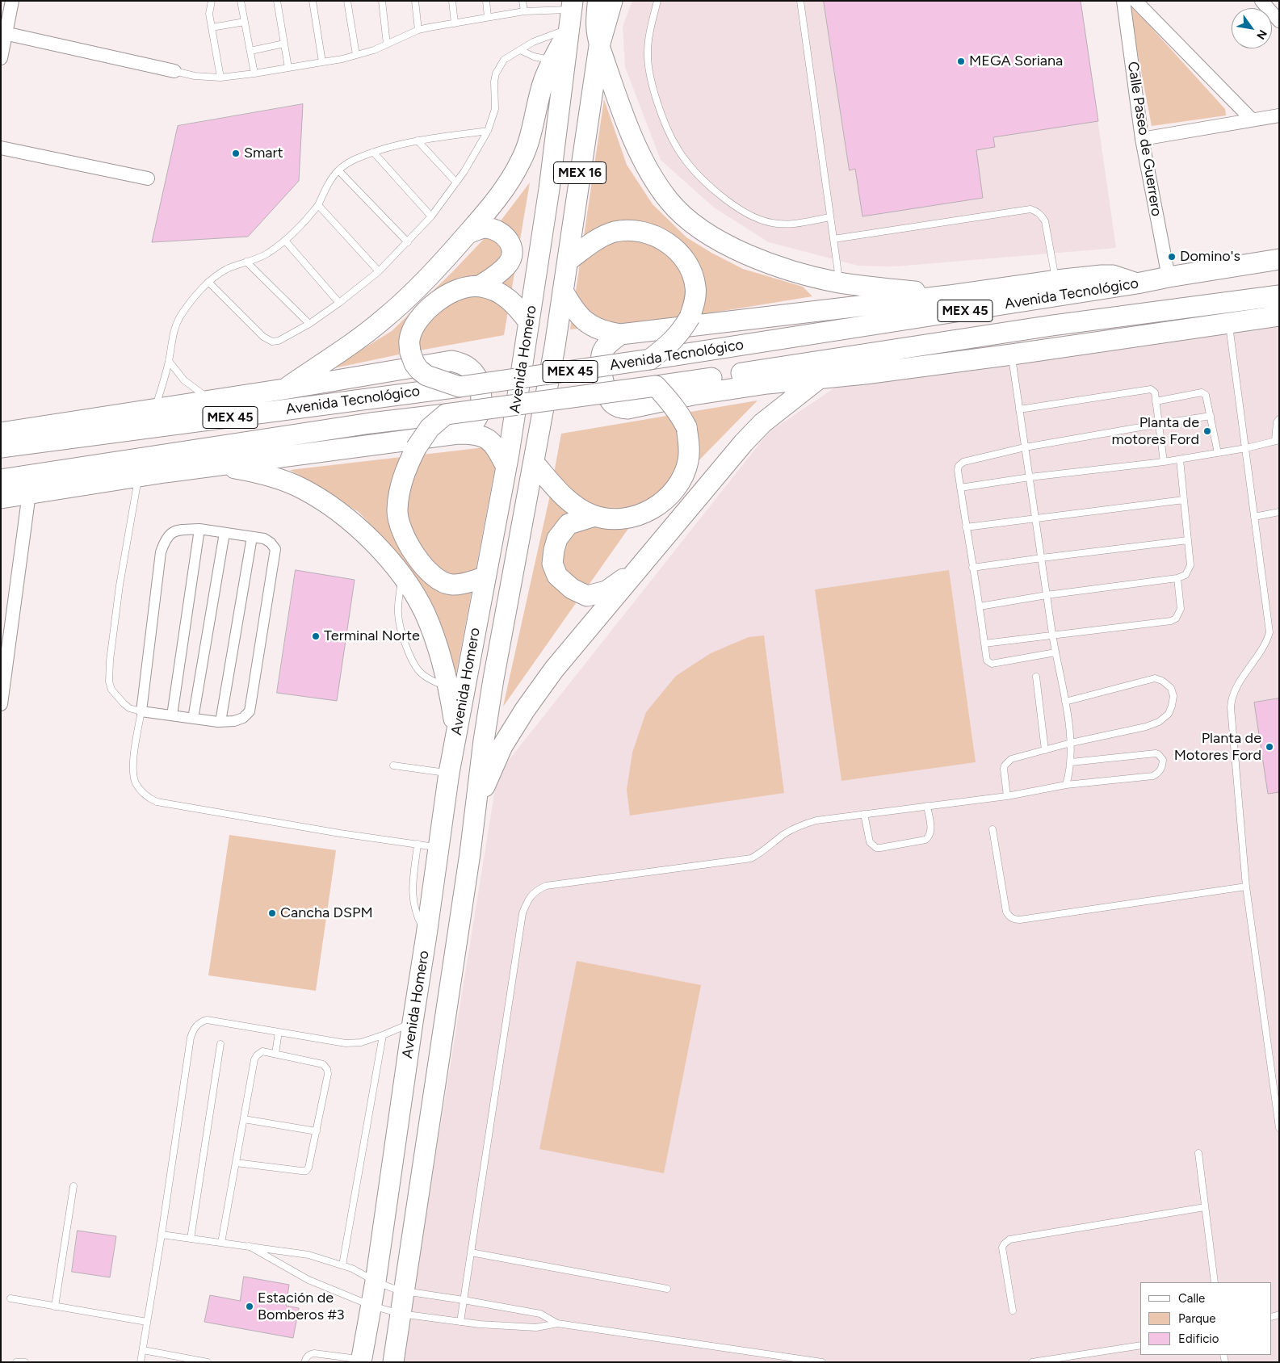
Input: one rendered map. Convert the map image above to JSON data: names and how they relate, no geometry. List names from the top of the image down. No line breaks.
{"streets":{"main road":["MEX 16","Avenida Tecnológico","MEX 45","Avenida Homero"],"street":["Calle Paseo de Guerrero"]},"crossings":[["Calle Paseo de Guerrero","Avenida Tecnológico"]],"places":["MEGA Soriana","Smart","Domino's","Planta de motores Ford","Terminal Norte","Planta de Motores Ford","Cancha DSPM","Estación de Bomberos #3"],"legend":["Calle","Parque","Edificio"],"north":"bottom right"}
